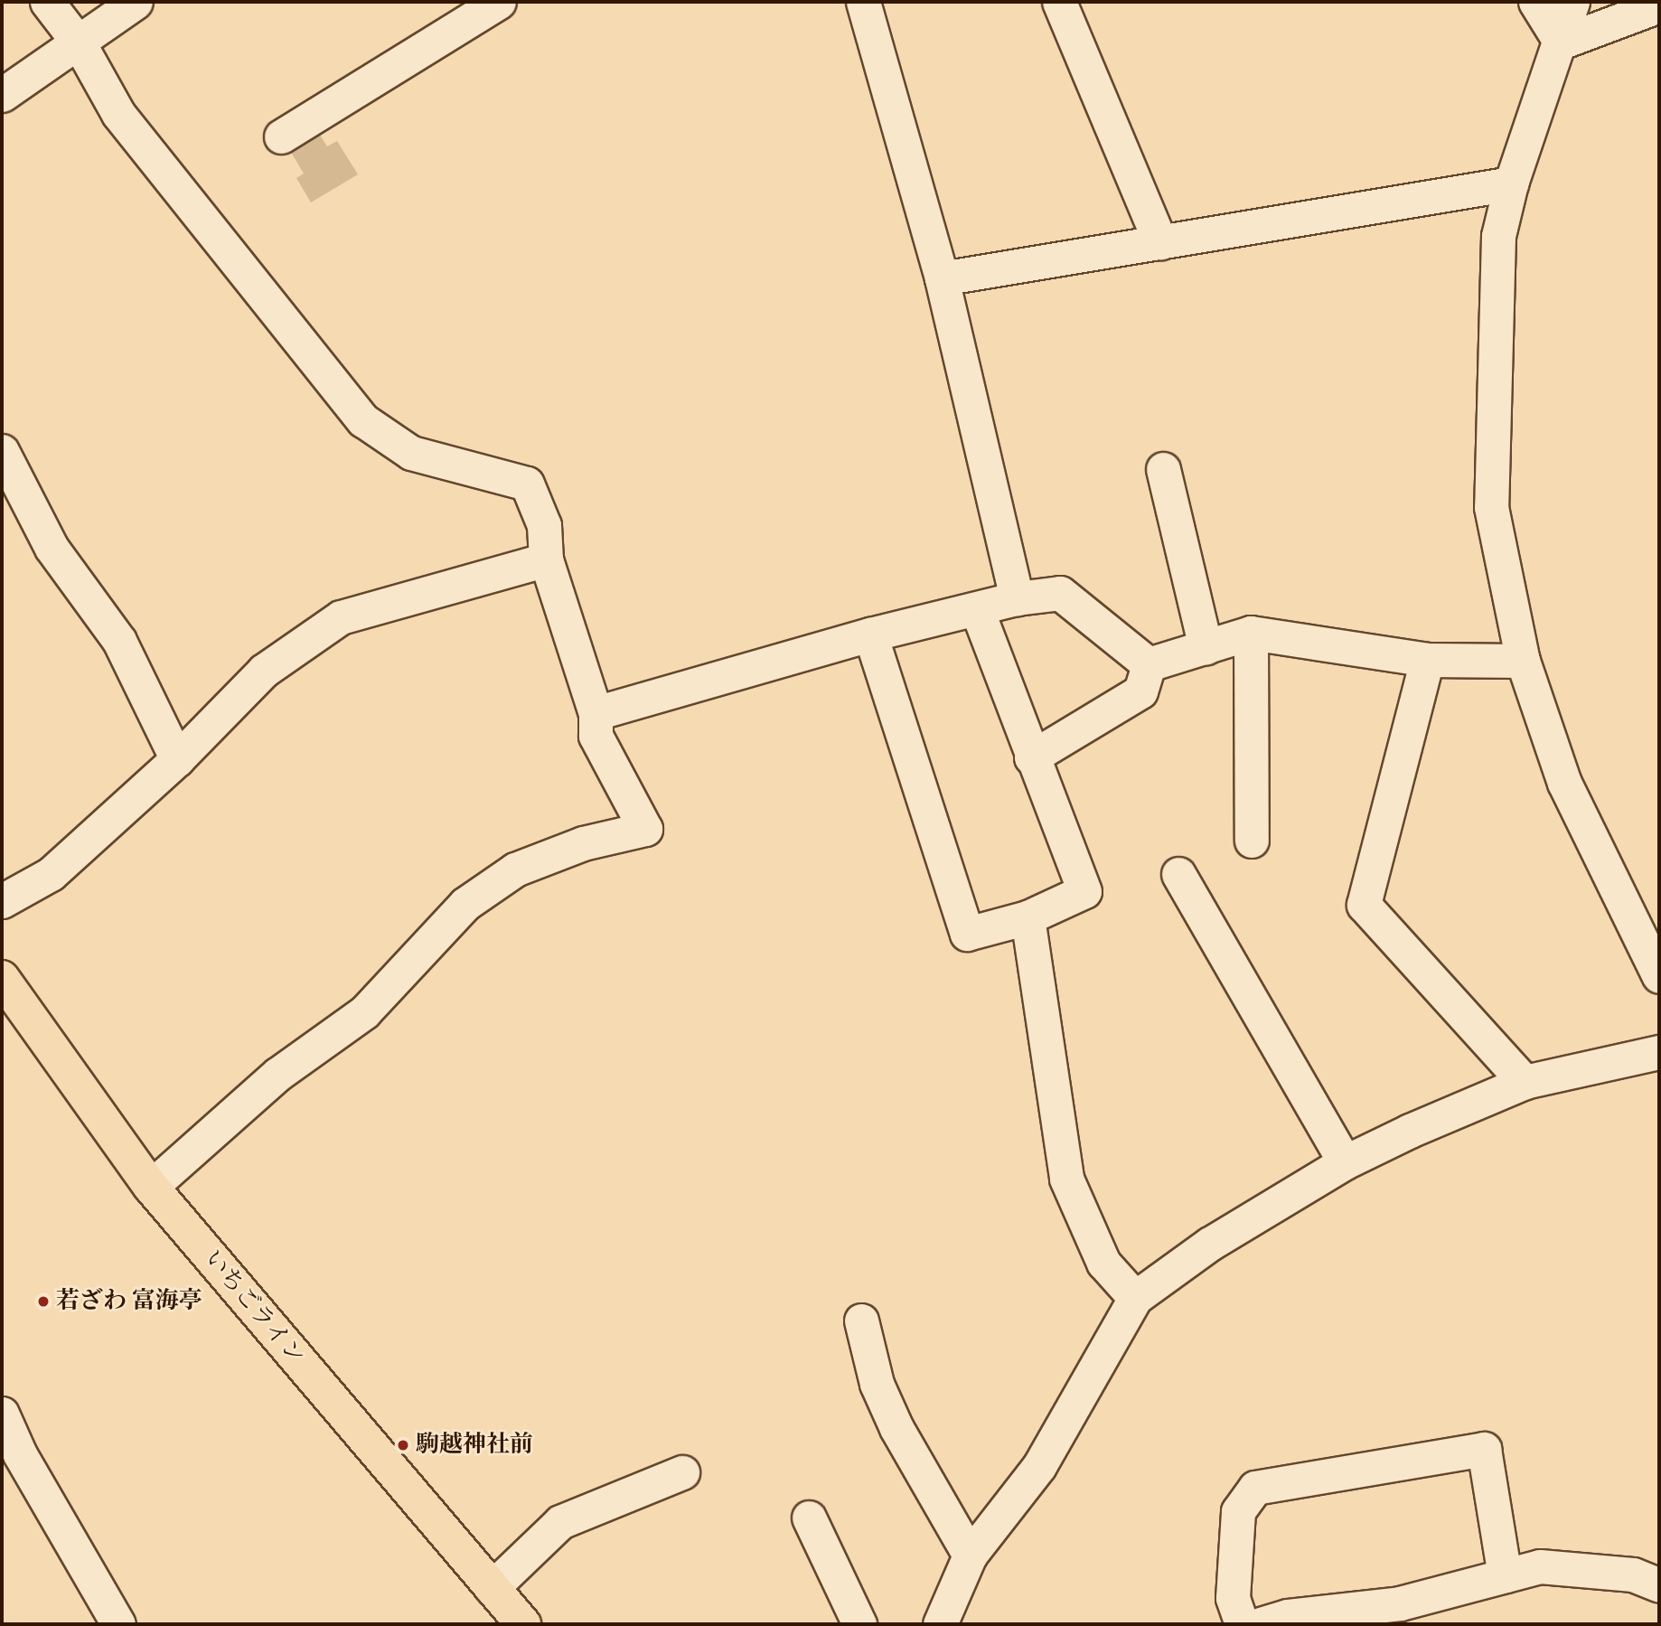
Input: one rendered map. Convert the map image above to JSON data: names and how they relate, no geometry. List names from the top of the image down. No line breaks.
{"streets":{"highway":["いちごライン"]},"places":["若ざわ 富海亭","駒越神社前"]}
